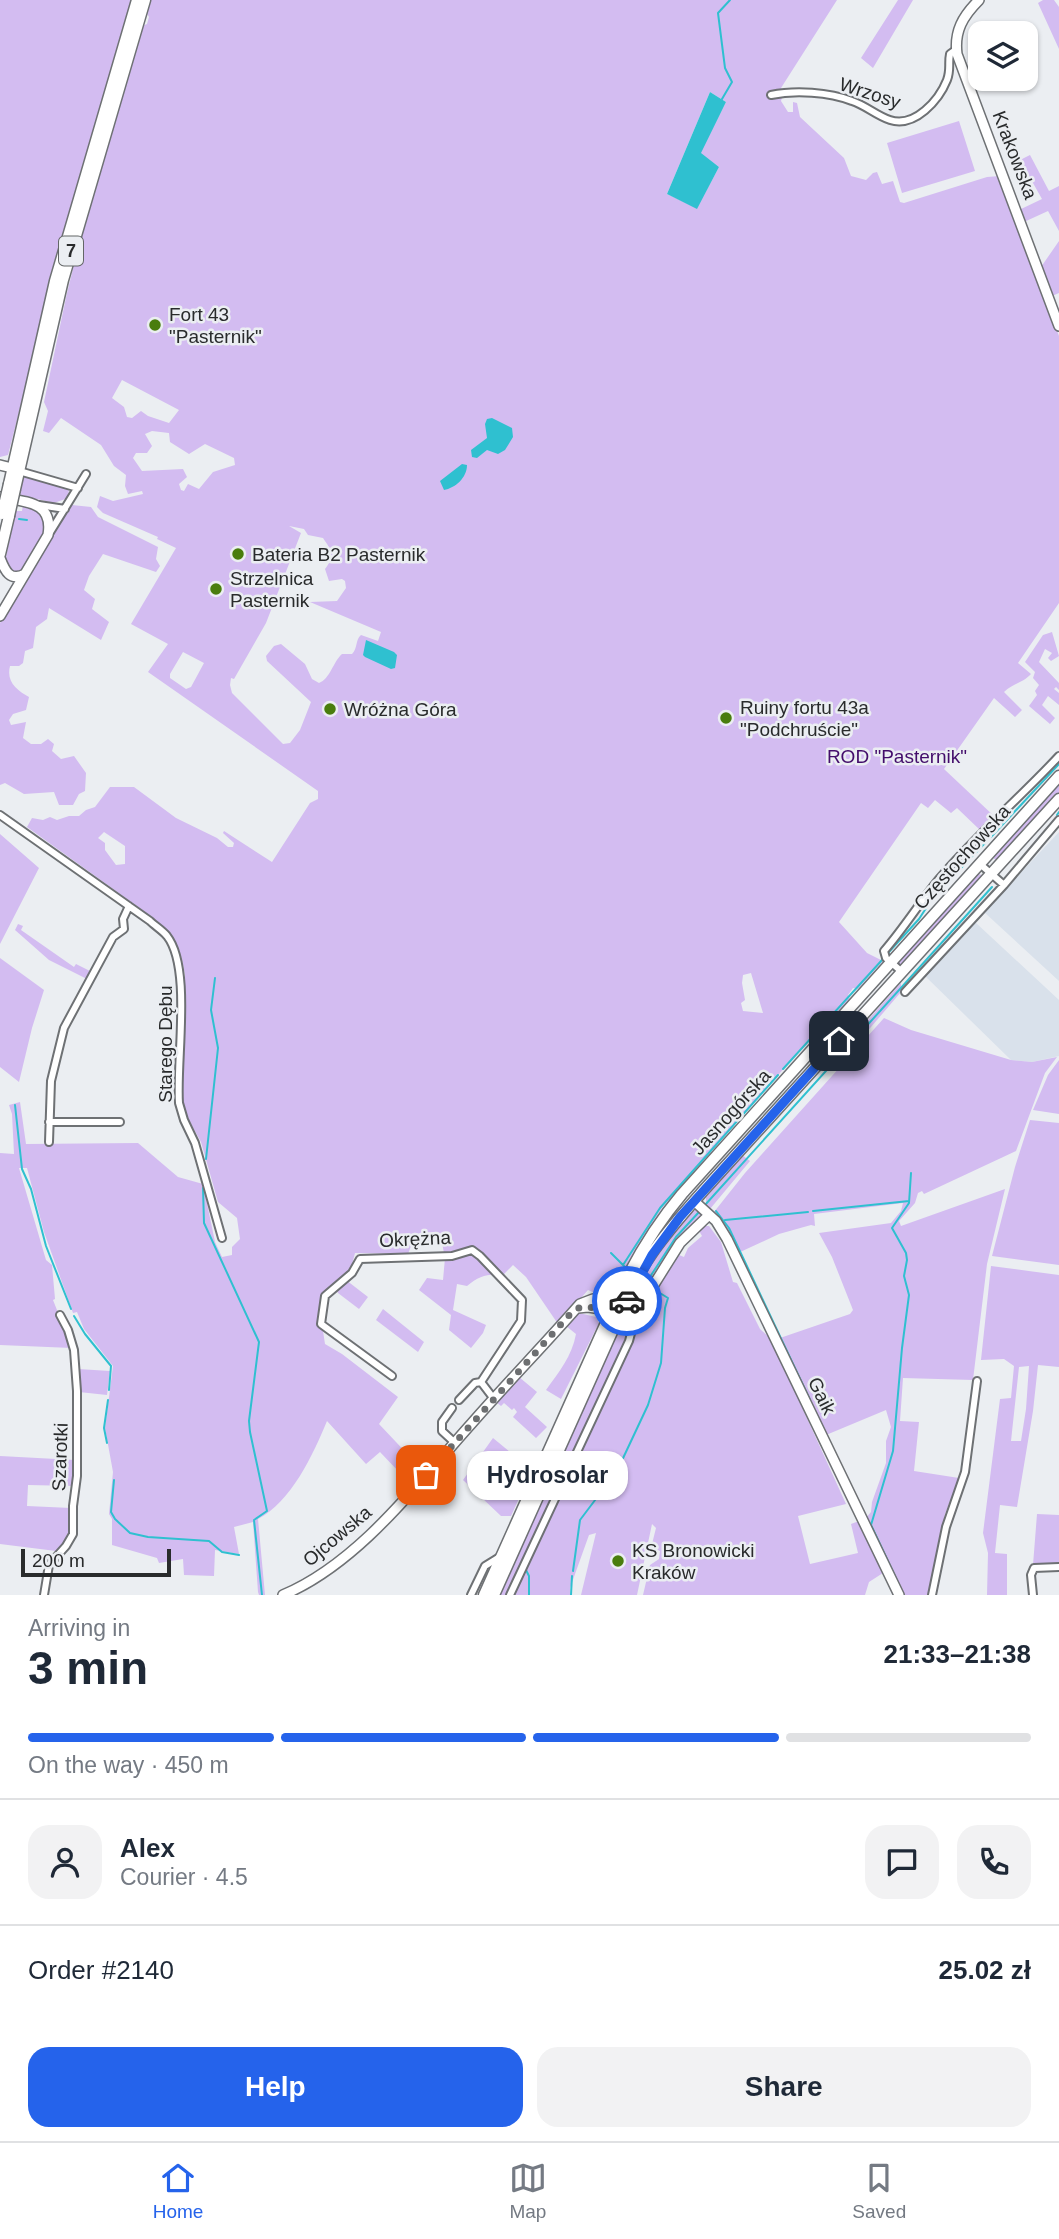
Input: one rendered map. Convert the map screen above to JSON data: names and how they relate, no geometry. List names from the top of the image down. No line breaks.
{"streets":{"main road":["7","Częstochowska","Jasnogórska"],"street":["Wrzosy","Krakowska","Starego Dębu","Okrężna","Gaik","Szarotki","Ojcowska"]},"crossings":[["Wrzosy","Krakowska"],["Częstochowska","Jasnogórska"],["Jasnogórska","Gaik"],["Jasnogórska","Ojcowska"]],"parks":["ROD \"Pasternik\""],"places":["Fort 43 \"Pasternik\"","Bateria B2 Pasternik","Strzelnica Pasternik","Wróżna Góra","Ruiny fortu 43a \"Podchruście\"","Hydrosolar","KS Bronowicki Kraków"],"scale_bar":"200 m","page":{"bubble":"Hydrosolar","scale":"200 m","heading":["3 min","Arriving in","21:33–21:38"],"panel":["Alex","Courier · 4.5","Order #2140","25.02 zł"],"bar":"On the way · 450 m","buttons":["Help","Share"],"tabs":["Home","Map","Saved"]}}
